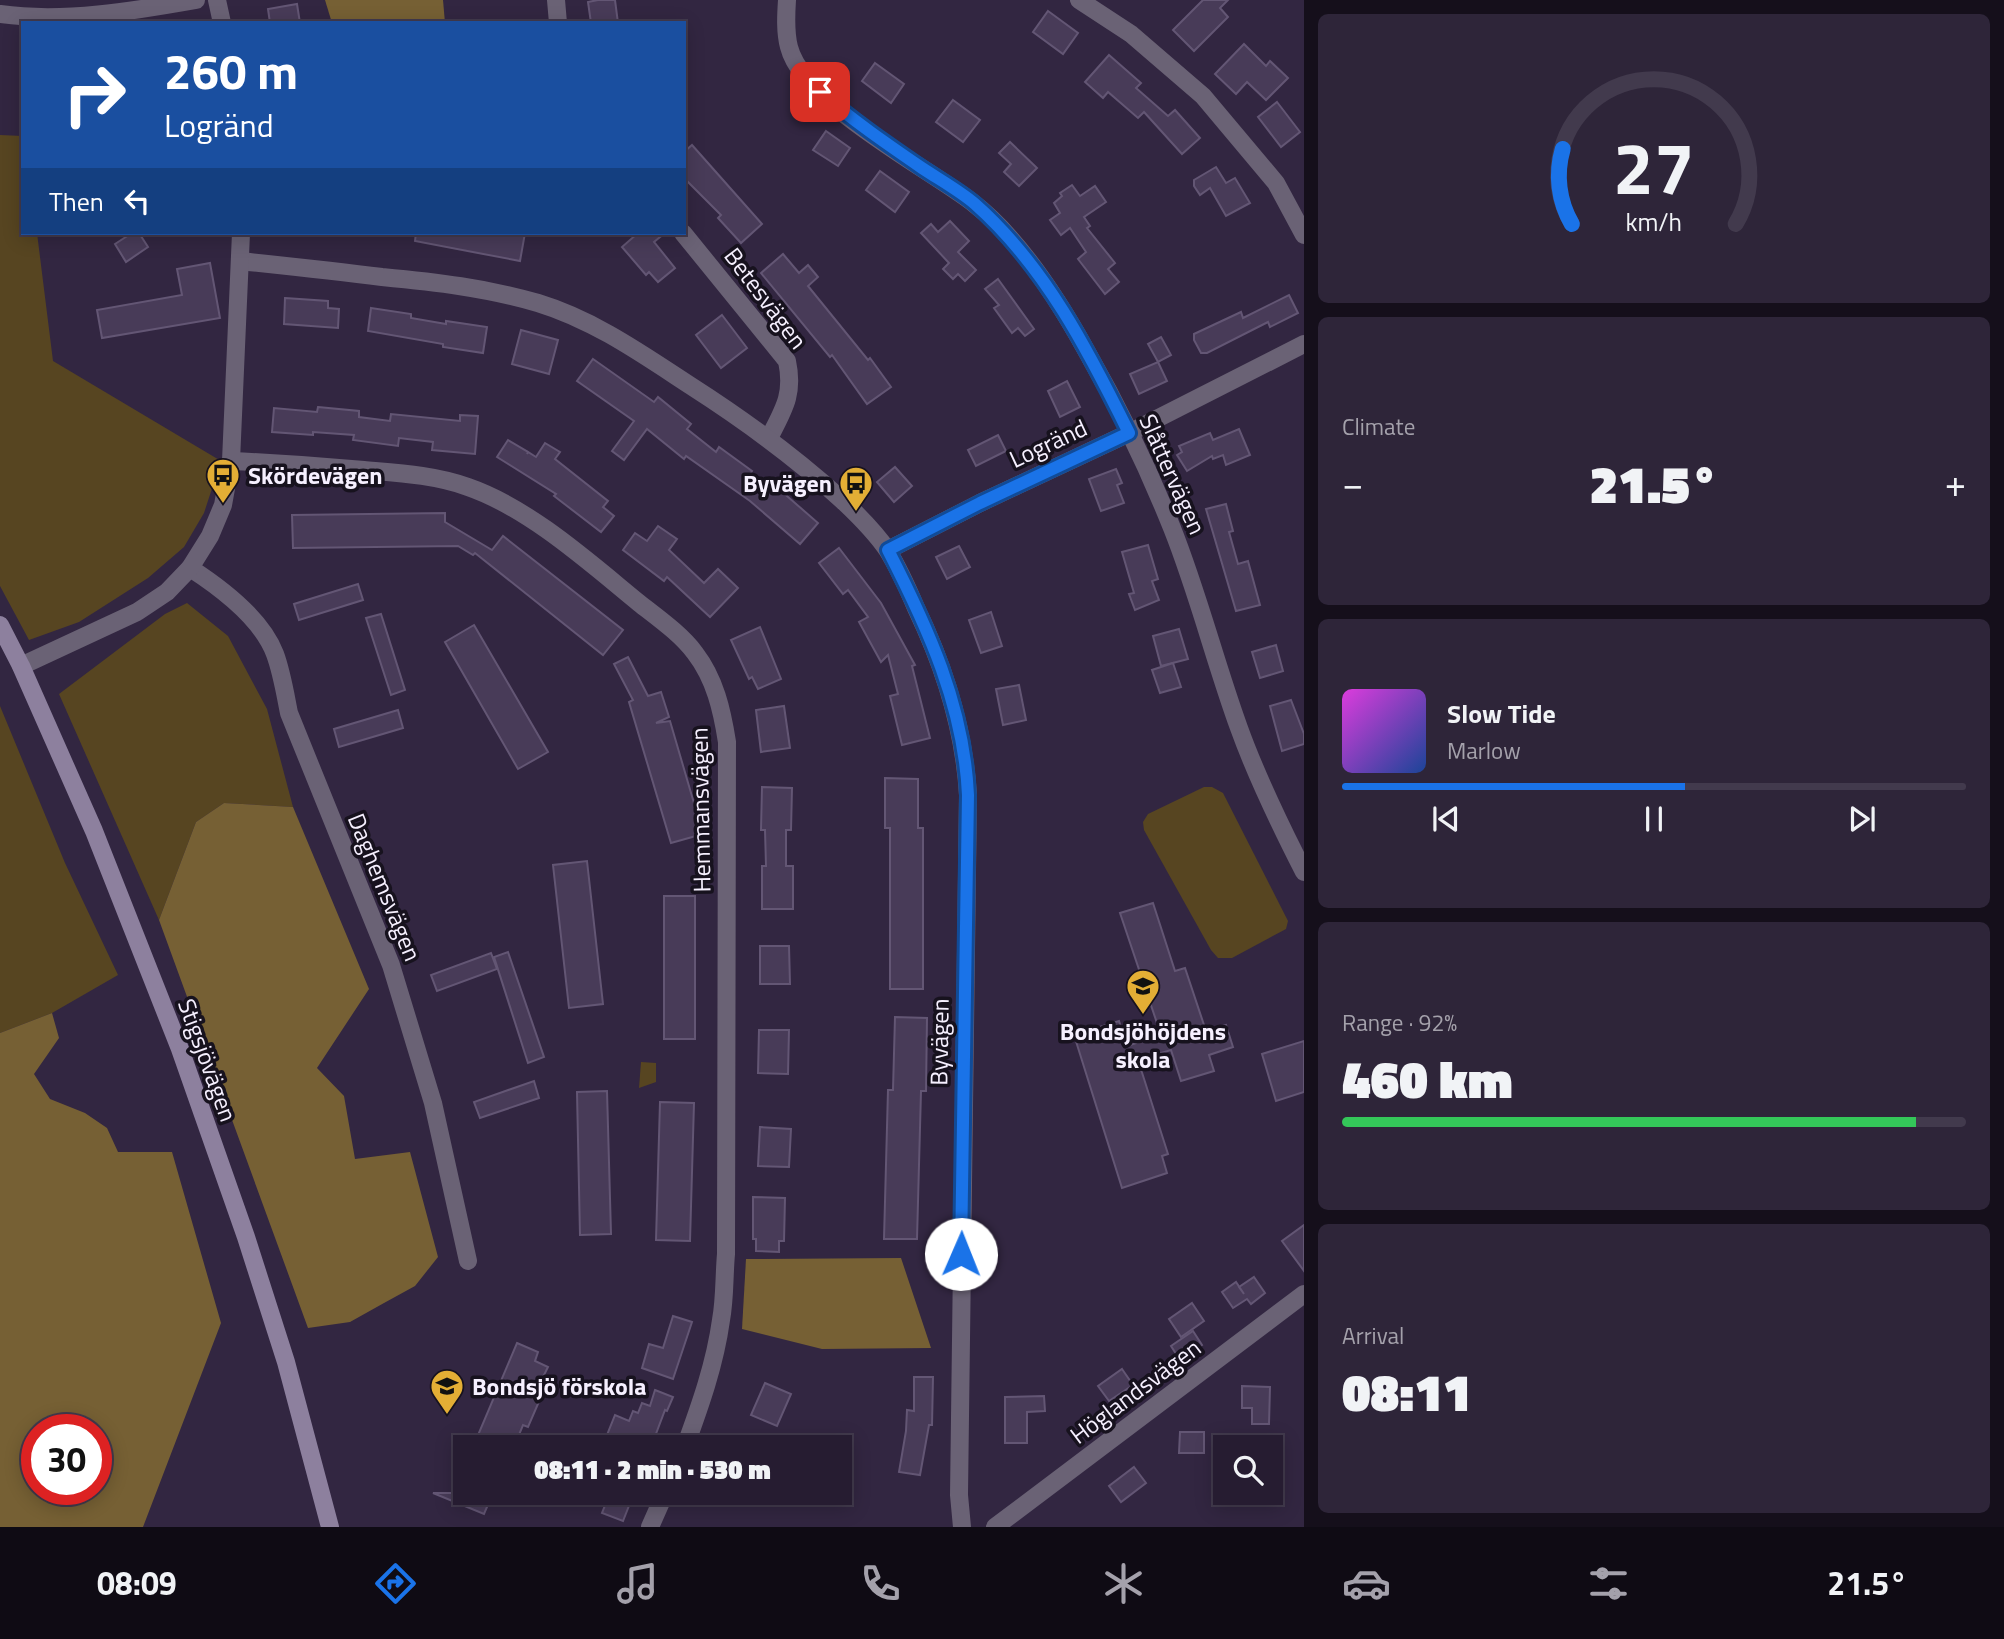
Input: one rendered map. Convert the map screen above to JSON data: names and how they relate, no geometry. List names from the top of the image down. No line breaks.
{"streets":{"main road":["Stigsjövägen"],"street":["Betesvägen","Logränd","Slåttervägen","Hemmansvägen","Daghemsvägen","Byvägen","Höglandsvägen"]},"crossings":[["Betesvägen","Byvägen"],["Logränd","Slåttervägen"],["Logränd","Byvägen"]],"places":{"bus stop":["Skördevägen","Byvägen"],"school or university":["Bondsjöhöjdens skola","Bondsjö förskola"]},"page":{"turn":["260 m","Logränd"],"then":"Then","tile":["Climate",["Range · 92%","460 km"],["Arrival","08:11"]],"heat":["−","21.5°","+"],"song":["Slow Tide","Marlow"],"limit":"30","trip":"08:11 · 2 min · 530 m","tabs":["08:09","21.5°"],"gauge":["27","km/h"]}}
